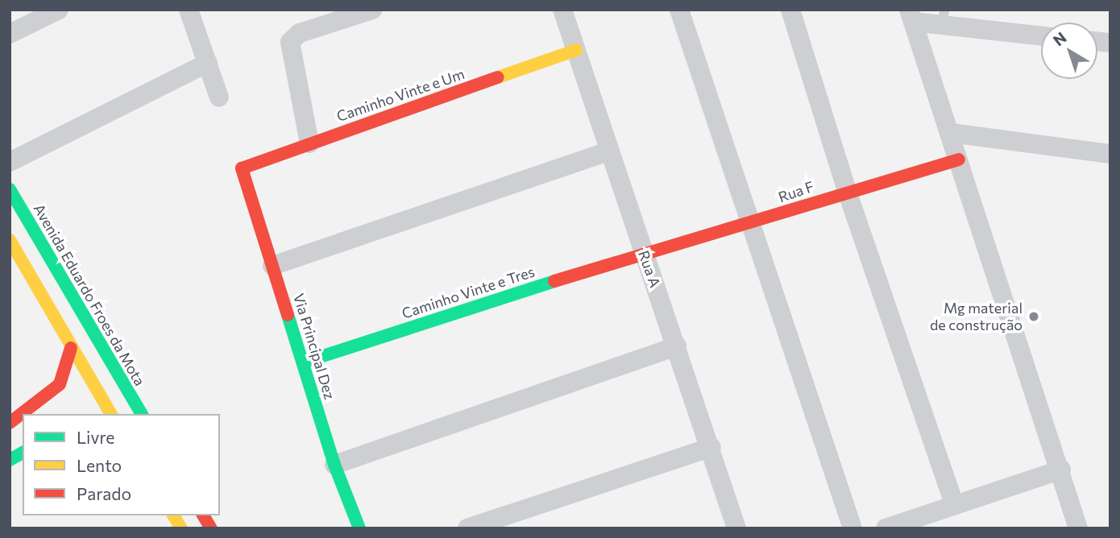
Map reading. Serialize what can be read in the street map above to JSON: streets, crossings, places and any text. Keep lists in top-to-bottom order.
{
  "streets": {
    "main road": [
      "Caminho Vinte e Um",
      "Rua F",
      "Caminho Vinte e Tres",
      "Avenida Eduardo Froes da Mota",
      "Via Principal Dez"
    ],
    "street": ["Rua A"]
  },
  "crossings": [
    ["Caminho Vinte e Um", "Rua A"],
    ["Caminho Vinte e Um", "Via Principal Dez"],
    ["Rua F", "Rua A"],
    ["Rua F", "Caminho Vinte e Tres"],
    ["Rua A", "Caminho Vinte e Tres"],
    ["Caminho Vinte e Tres", "Via Principal Dez"]
  ],
  "places": ["Mg material de construção"],
  "legend": ["Livre", "Lento", "Parado"],
  "north": "top left"
}
